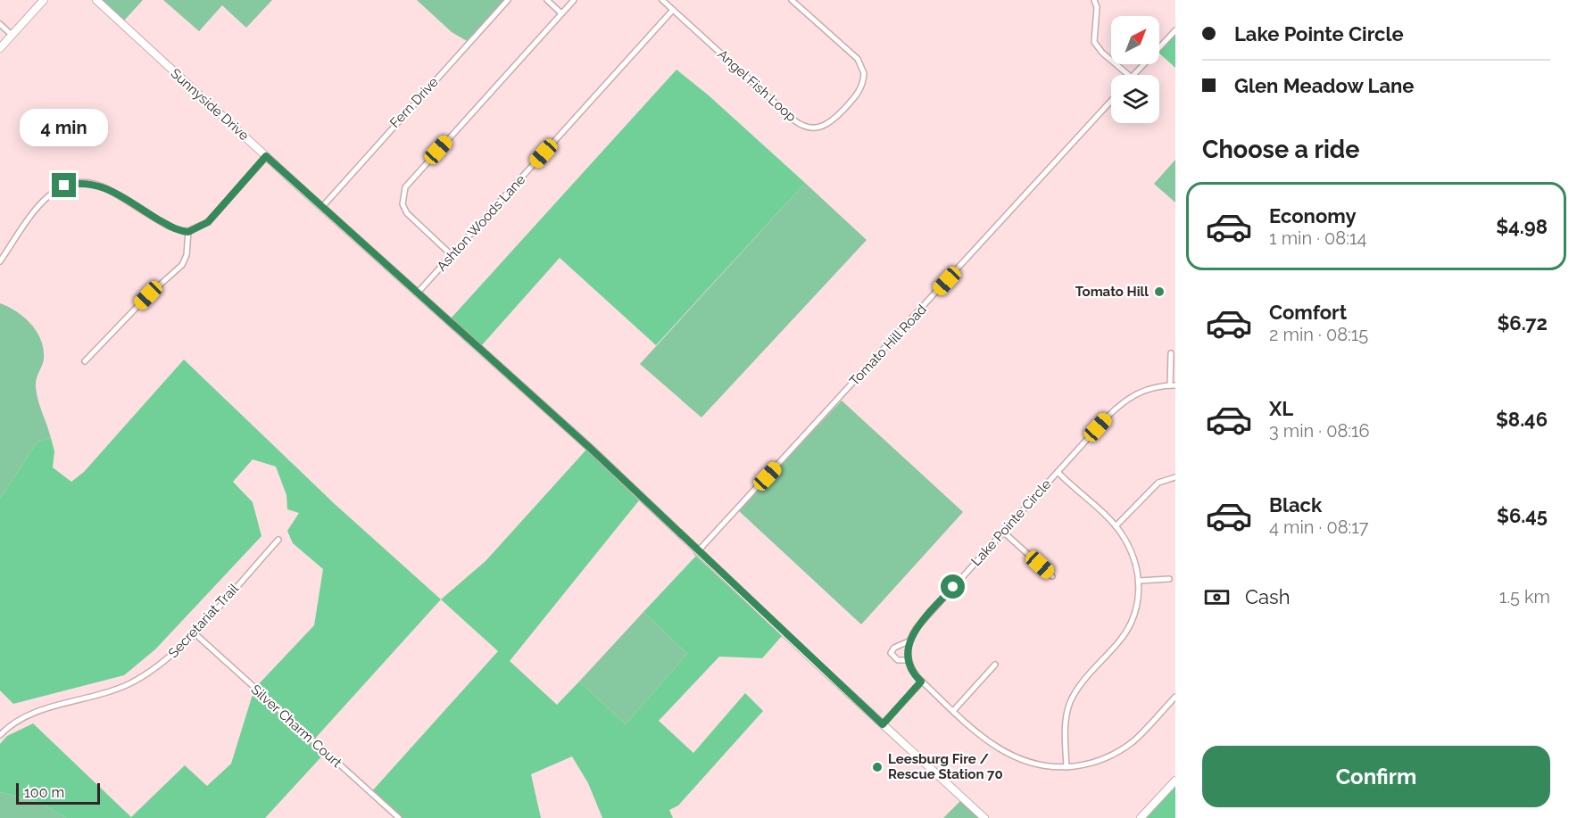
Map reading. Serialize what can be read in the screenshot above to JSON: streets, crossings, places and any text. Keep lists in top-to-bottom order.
{
  "streets": {
    "street": [
      "Angel Fish Loop",
      "Fern Drive",
      "Sunnyside Drive",
      "Ashton Woods Lane",
      "Tomato Hill Road",
      "Lake Pointe Circle",
      "Secretariat Trail",
      "Silver Charm Court"
    ]
  },
  "crossings": [
    ["Angel Fish Loop", "Ashton Woods Lane"],
    ["Fern Drive", "Sunnyside Drive"],
    ["Sunnyside Drive", "Ashton Woods Lane"],
    ["Sunnyside Drive", "Tomato Hill Road"],
    ["Secretariat Trail", "Silver Charm Court"]
  ],
  "places": ["Tomato Hill", "Leesburg Fire / Rescue Station 70"],
  "scale_bar": "100 m",
  "north": "top right",
  "page": {
    "banner": ["Lake Pointe Circle", "Glen Meadow Lane"],
    "bubble": "4 min",
    "heading": "Choose a ride",
    "list": [
      {
        "name": "Economy",
        "note": "1 min · 08:14",
        "value": "$4.98"
      },
      {
        "name": "Comfort",
        "note": "2 min · 08:15",
        "value": "$6.72"
      },
      {
        "name": "XL",
        "note": "3 min · 08:16",
        "value": "$8.46"
      },
      {
        "name": "Black",
        "note": "4 min · 08:17",
        "value": "$6.45"
      }
    ],
    "pay": ["Cash", "1.5 km"],
    "buttons": "Confirm",
    "scale": "100 m"
  }
}
